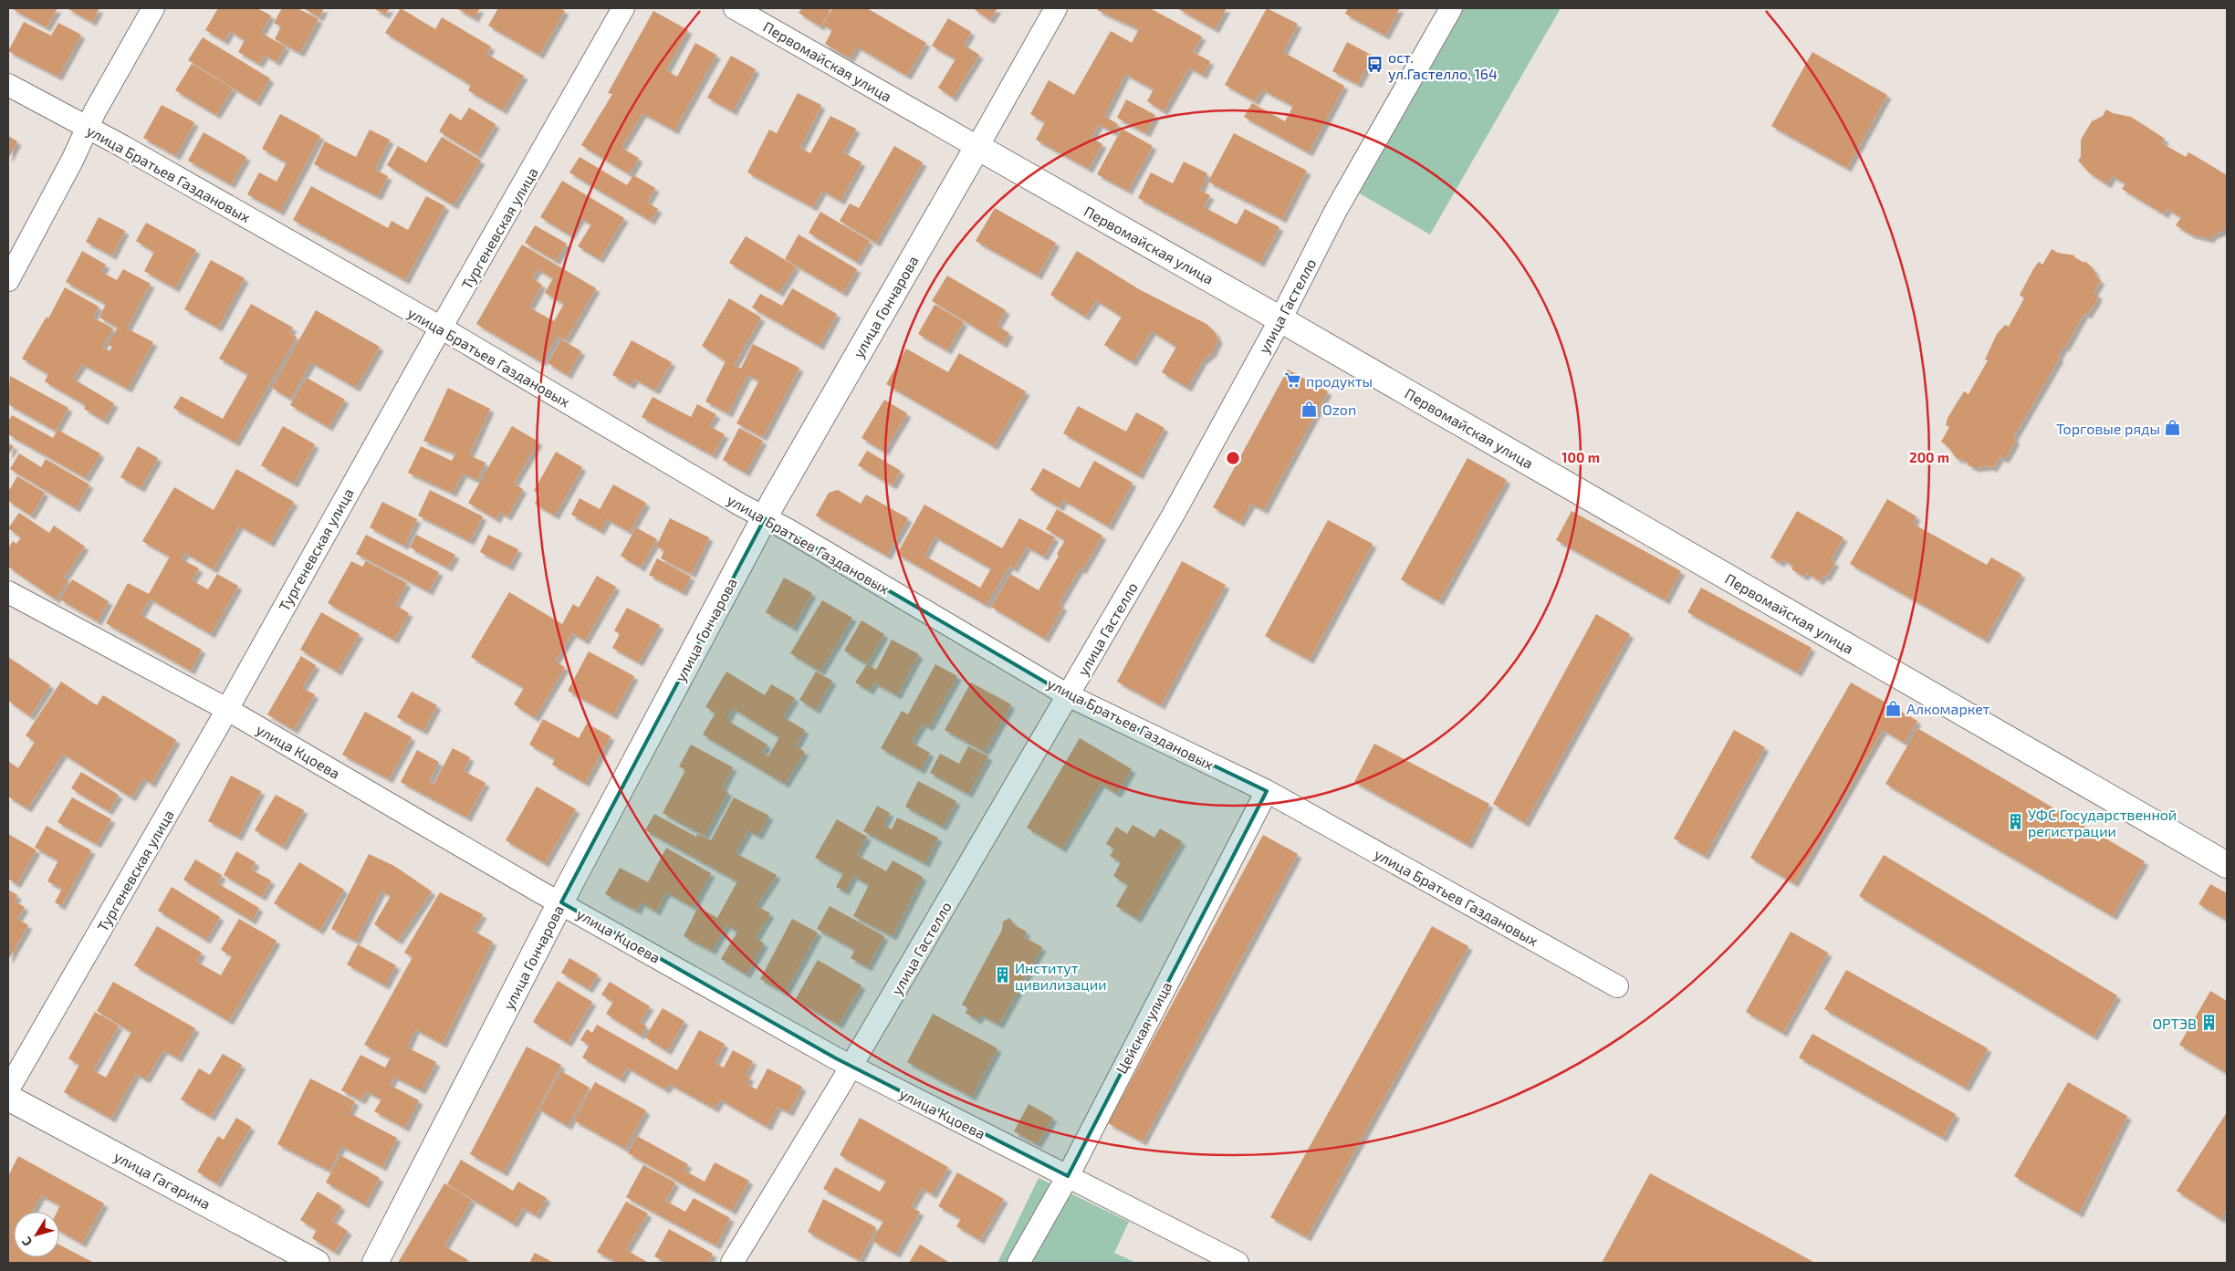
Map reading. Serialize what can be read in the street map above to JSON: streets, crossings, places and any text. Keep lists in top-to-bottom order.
{
  "streets": {
    "street": [
      "Первомайская улица",
      "улица Братьев Газдановых",
      "Тургеневская улица",
      "улица Гастелло",
      "улица Гончарова",
      "улица Кцоева",
      "Цейская улица",
      "улица Гагарина"
    ]
  },
  "crossings": [
    ["Первомайская улица", "улица Гастелло"],
    ["Первомайская улица", "улица Гончарова"],
    ["улица Братьев Газдановых", "Тургеневская улица"],
    ["улица Братьев Газдановых", "улица Гастелло"],
    ["улица Братьев Газдановых", "улица Гончарова"],
    ["улица Братьев Газдановых", "Цейская улица"],
    ["Тургеневская улица", "улица Кцоева"],
    ["улица Гастелло", "улица Кцоева"],
    ["улица Гончарова", "улица Кцоева"],
    ["улица Кцоева", "Цейская улица"]
  ],
  "places": {
    "bus stop": ["ост. ул.Гастелло, 164"],
    "supermarket": ["продукты"],
    "shop": ["Ozon", "Торговые ряды", "Алкомаркет"],
    "building": ["УФС Государственной регистрации", "Институт цивилизации", "ОРТЭВ"]
  },
  "north": "bottom left",
  "rings": ["100 m", "200 m"]
}
